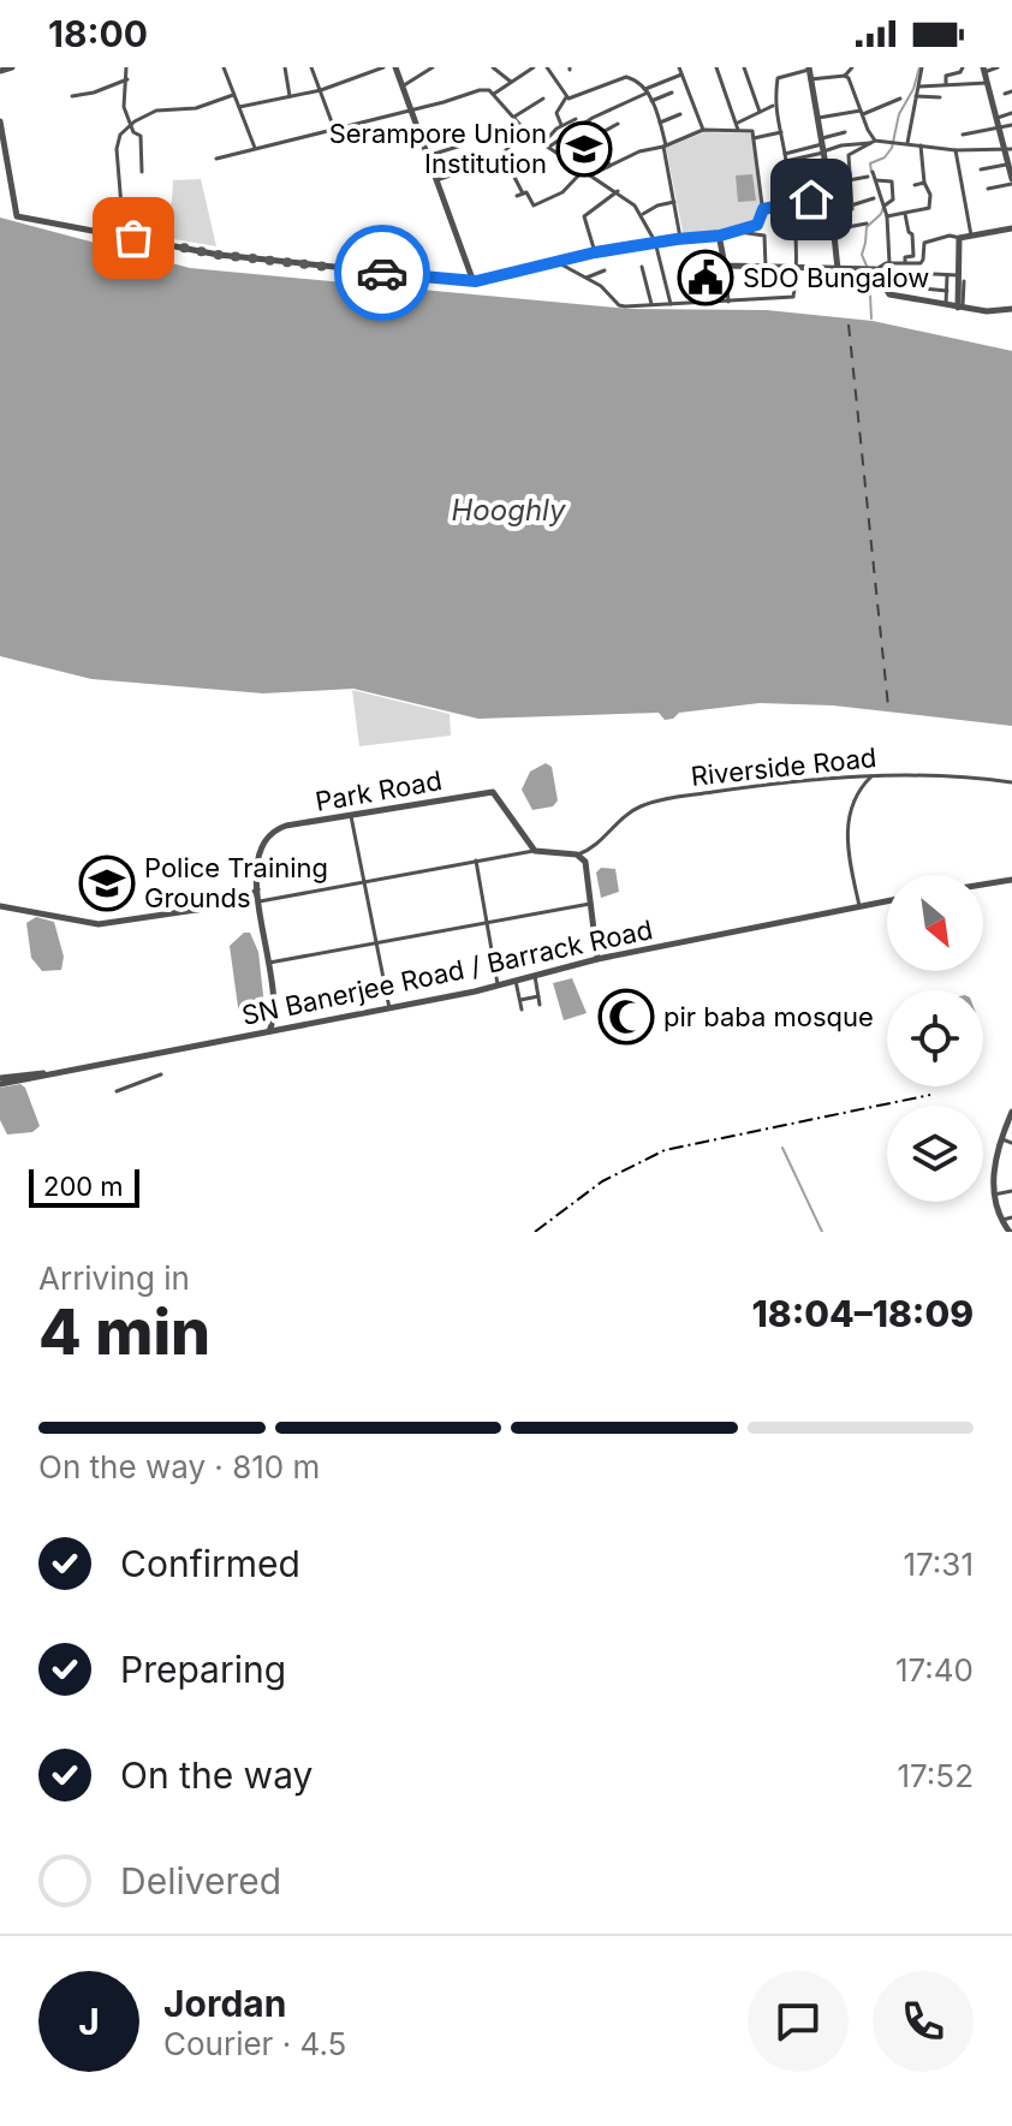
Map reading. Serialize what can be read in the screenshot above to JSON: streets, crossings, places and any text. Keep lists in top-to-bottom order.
{
  "streets": {
    "street": ["Riverside Road", "Park Road", "SN Banerjee Road / Barrack Road"]
  },
  "crossings": [
    ["Park Road", "SN Banerjee Road / Barrack Road"]
  ],
  "water": ["Hooghly"],
  "places": {
    "school or university": ["Serampore Union Institution", "Police Training Grounds"],
    "public building": ["SDO Bungalow"],
    "mosque": ["pir baba mosque"]
  },
  "scale_bar": "200 m",
  "north": "bottom right",
  "page": {
    "status": "18:00",
    "scale": "200 m",
    "heading": ["4 min", "Arriving in", "18:04–18:09"],
    "panel": ["Jordan", "Courier · 4.5"],
    "bar": "On the way · 810 m",
    "list": [
      ["Confirmed", "17:31"],
      ["Preparing", "17:40"],
      ["On the way", "17:52"],
      "Delivered"
    ],
    "round": "J"
  }
}
